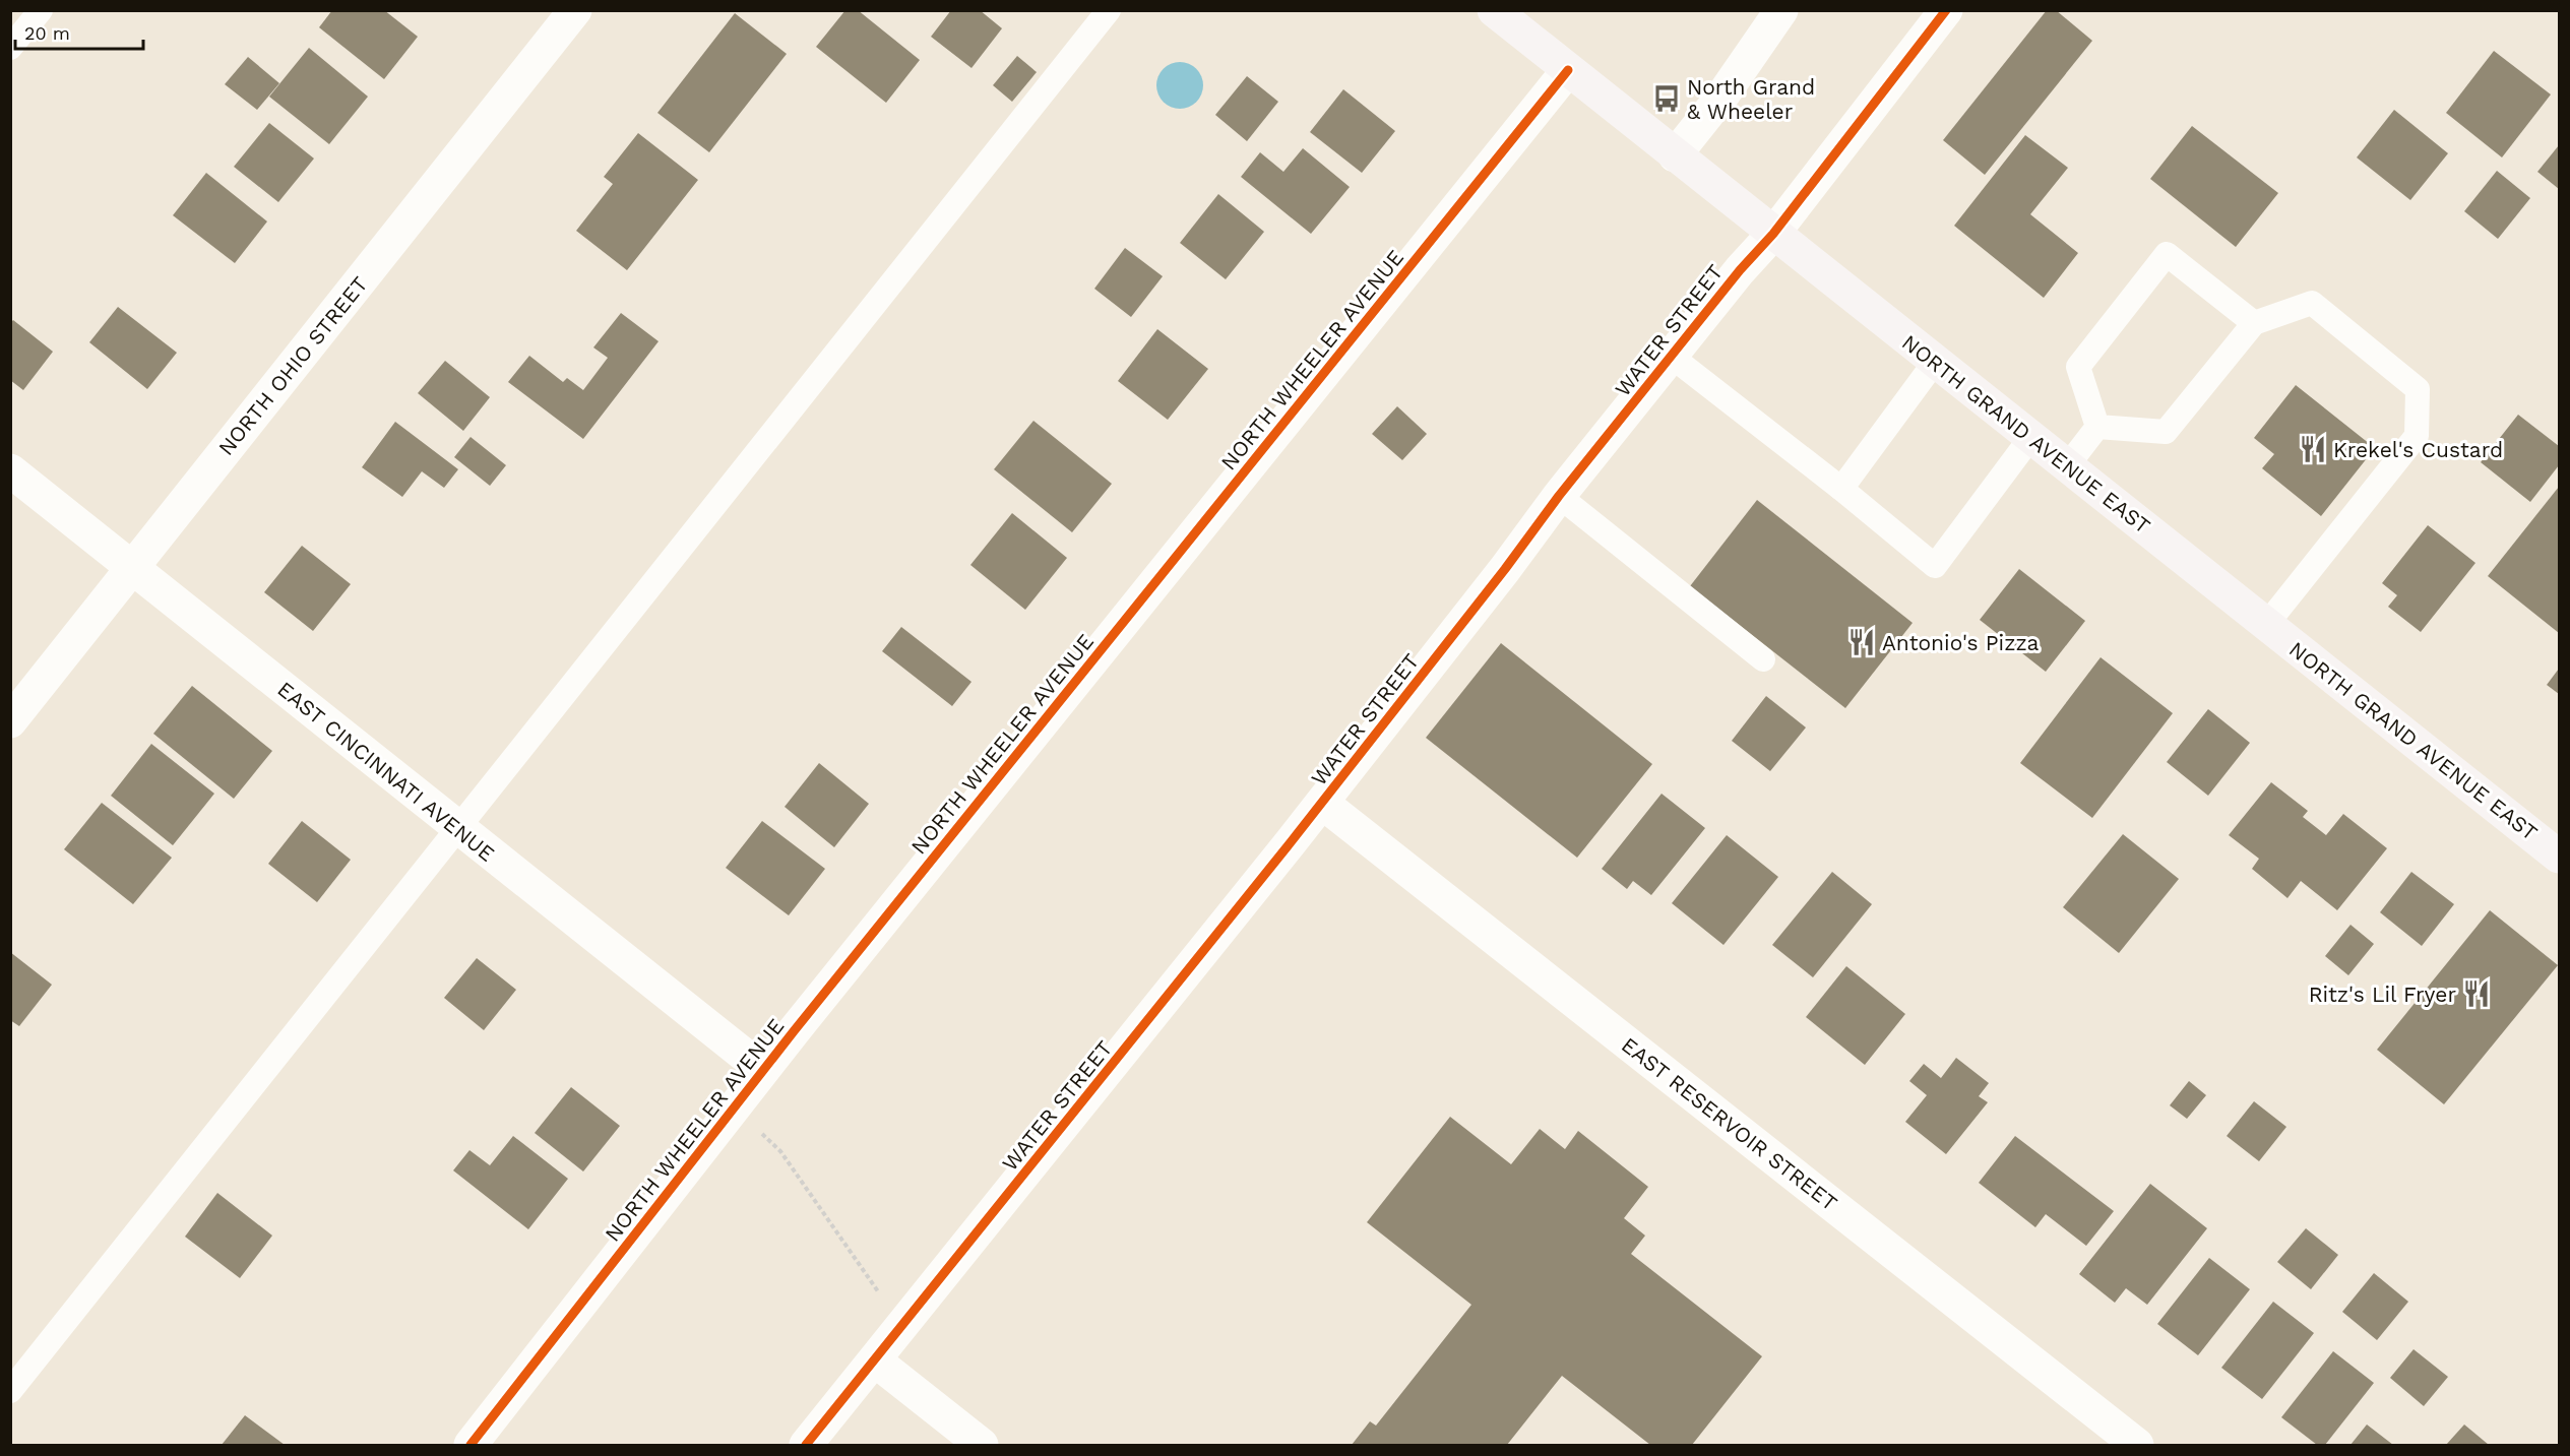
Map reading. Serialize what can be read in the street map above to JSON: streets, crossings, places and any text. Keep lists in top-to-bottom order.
{
  "streets": {
    "street": [
      "WATER STREET",
      "NORTH WHEELER AVENUE",
      "NORTH OHIO STREET",
      "NORTH GRAND AVENUE EAST",
      "EAST CINCINNATI AVENUE",
      "EAST RESERVOIR STREET"
    ]
  },
  "crossings": [
    ["WATER STREET", "NORTH GRAND AVENUE EAST"],
    ["WATER STREET", "EAST RESERVOIR STREET"],
    ["NORTH WHEELER AVENUE", "NORTH GRAND AVENUE EAST"],
    ["NORTH WHEELER AVENUE", "EAST CINCINNATI AVENUE"],
    ["NORTH OHIO STREET", "EAST CINCINNATI AVENUE"]
  ],
  "places": {
    "bus stop": ["North Grand & Wheeler"],
    "restaurant": ["Krekel's Custard", "Antonio's Pizza", "Ritz's Lil Fryer"]
  },
  "scale_bar": "20 m"
}
